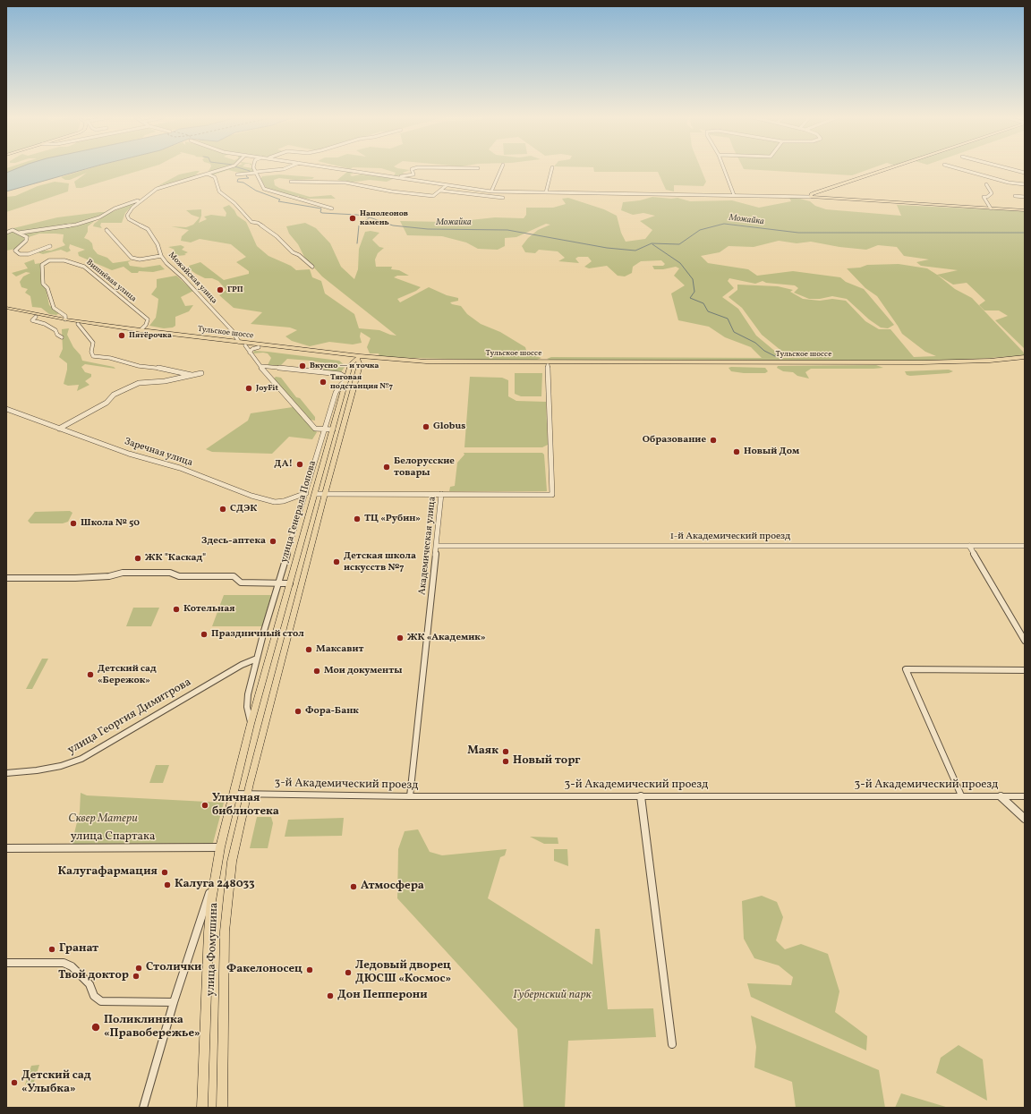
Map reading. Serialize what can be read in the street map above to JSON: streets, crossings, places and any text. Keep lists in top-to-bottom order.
{
  "streets": {
    "main road": ["Тульское шоссе", "улица Генерала Попова", "улица Фомушина"],
    "street": [
      "Можайская улица",
      "Вишнёвая улица",
      "Заречная улица",
      "1-й Академический проезд",
      "Академическая улица",
      "улица Георгия Димитрова",
      "3-й Академический проезд",
      "улица Спартака"
    ]
  },
  "crossings": [
    ["Можайская улица", "Тульское шоссе"],
    ["Вишнёвая улица", "Тульское шоссе"],
    ["Тульское шоссе", "улица Генерала Попова"],
    ["Тульское шоссе", "Академическая улица"],
    ["улица Генерала Попова", "3-й Академический проезд"],
    ["улица Генерала Попова", "улица Спартака"],
    ["улица Генерала Попова", "улица Фомушина"],
    ["1-й Академический проезд", "Академическая улица"],
    ["Академическая улица", "3-й Академический проезд"],
    ["3-й Академический проезд", "улица Фомушина"]
  ],
  "water": ["Можайка"],
  "parks": ["Сквер Матери", "Губернский парк"],
  "places": [
    "Наполеонов камень",
    "ГРП",
    "Пятёрочка",
    "Вкусно — и точка",
    "Тяговая подстанция №7",
    "JoyFit",
    "Globus",
    "Образование",
    "Новый Дом",
    "ДА!",
    "Белорусские товары",
    "СДЭК",
    "ТЦ «Рубин»",
    "Школа № 50",
    "Здесь-аптека",
    "ЖК \"Каскад\"",
    "Детская школа искусств №7",
    "Котельная",
    "Праздничный стол",
    "ЖК «Академик»",
    "Максавит",
    "Мои документы",
    "Детский сад «Бережок»",
    "Фора-Банк",
    "Маяк",
    "Новый торг",
    "Уличная библиотека",
    "Калугафармация",
    "Калуга 248033",
    "Атмосфера",
    "Гранат",
    "Столички",
    "Факелоносец",
    "Ледовый дворец ДЮСШ «Космос»",
    "Твой доктор",
    "Дон Пепперони",
    "Поликлиника «Правобережье»",
    "Детский сад «Улыбка»"
  ]
}
